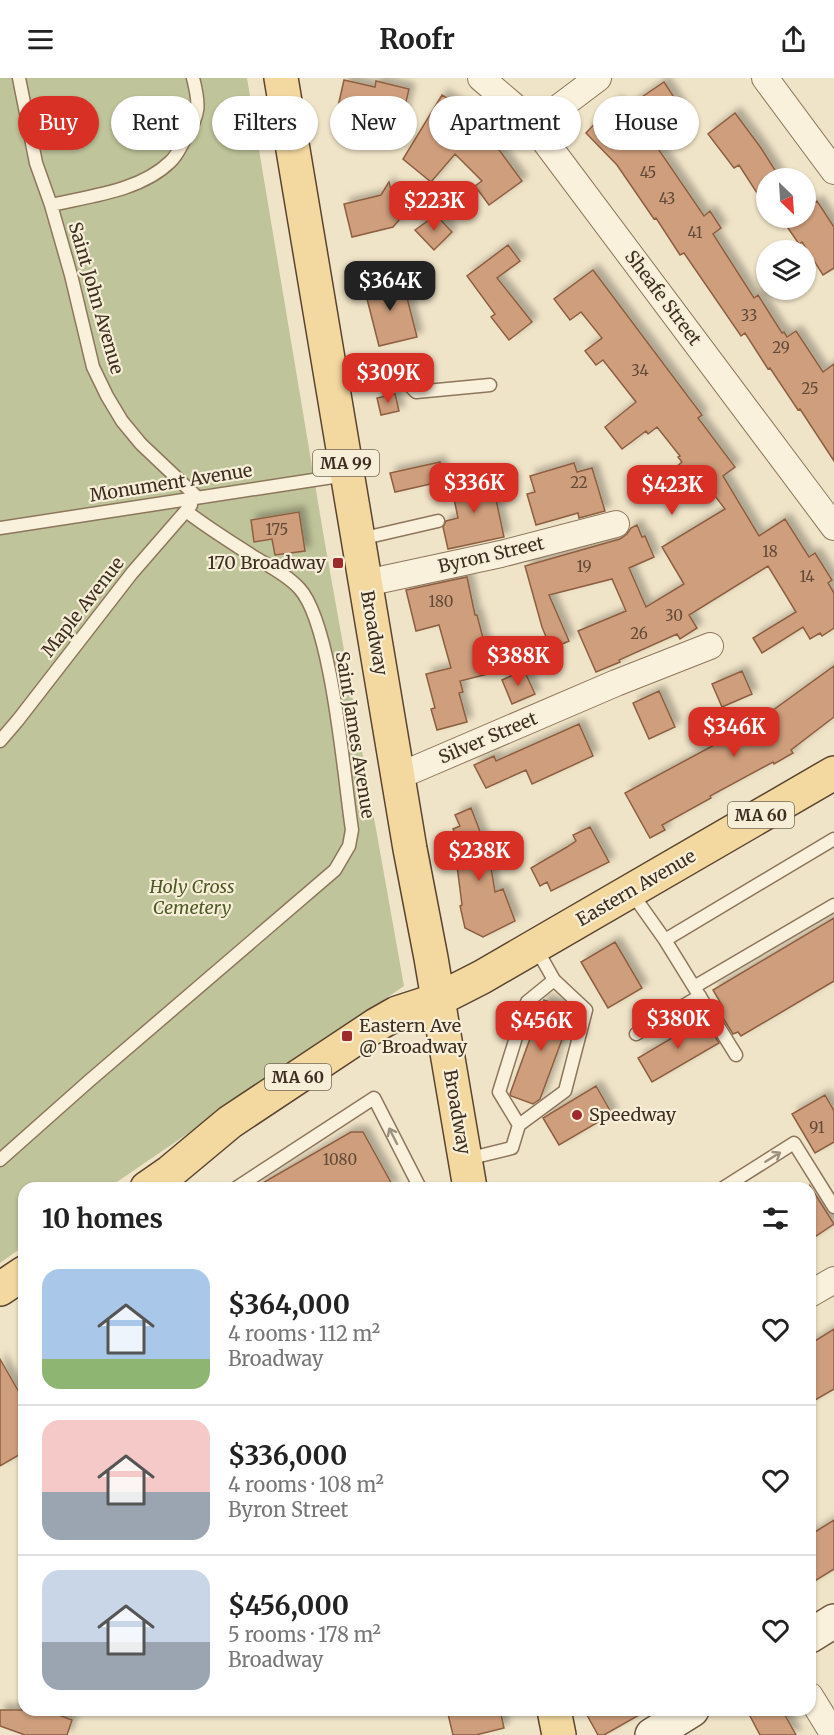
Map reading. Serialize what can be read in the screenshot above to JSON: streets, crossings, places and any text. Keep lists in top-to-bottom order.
{
  "streets": {
    "main road": [
      "MA 99",
      "Broadway",
      "MA 60",
      "Eastern Avenue"
    ],
    "street": ["Sheafe Street", "Byron Street", "Silver Street"],
    "lane": [
      "Saint John Avenue",
      "Monument Avenue",
      "Maple Avenue",
      "Saint James Avenue"
    ]
  },
  "crossings": [
    ["Saint John Avenue", "Monument Avenue"],
    ["Saint John Avenue", "Maple Avenue"],
    ["Monument Avenue", "Maple Avenue"],
    ["Monument Avenue", "Broadway"],
    ["Byron Street", "Broadway"],
    ["Maple Avenue", "Saint James Avenue"],
    ["Broadway", "Silver Street"],
    ["Broadway", "Eastern Avenue"]
  ],
  "parks": ["Holy Cross Cemetery"],
  "places": {
    "transit": ["170 Broadway", "Eastern Ave @ Broadway"],
    "other": ["Speedway"]
  },
  "house_numbers": [
    "45",
    "43",
    "41",
    "33",
    "29",
    "34",
    "25",
    "22",
    "175",
    "18",
    "19",
    "14",
    "180",
    "30",
    "26",
    "91",
    "1080"
  ],
  "north": "bottom right",
  "page": {
    "header": "Roofr",
    "chip": [
      "Buy",
      "Rent",
      "Filters",
      "New",
      "Apartment",
      "House"
    ],
    "price": [
      "$223K",
      "$364K",
      "$309K",
      "$336K",
      "$423K",
      "$388K",
      "$346K",
      "$238K",
      "$380K",
      "$456K"
    ],
    "heading": "10 homes",
    "list": [
      {
        "name": "$364,000",
        "note": "4 rooms · 112 m² · Broadway"
      },
      {
        "name": "$336,000",
        "note": "4 rooms · 108 m² · Byron Street"
      },
      {
        "name": "$456,000",
        "note": "5 rooms · 178 m² · Broadway"
      }
    ]
  }
}
